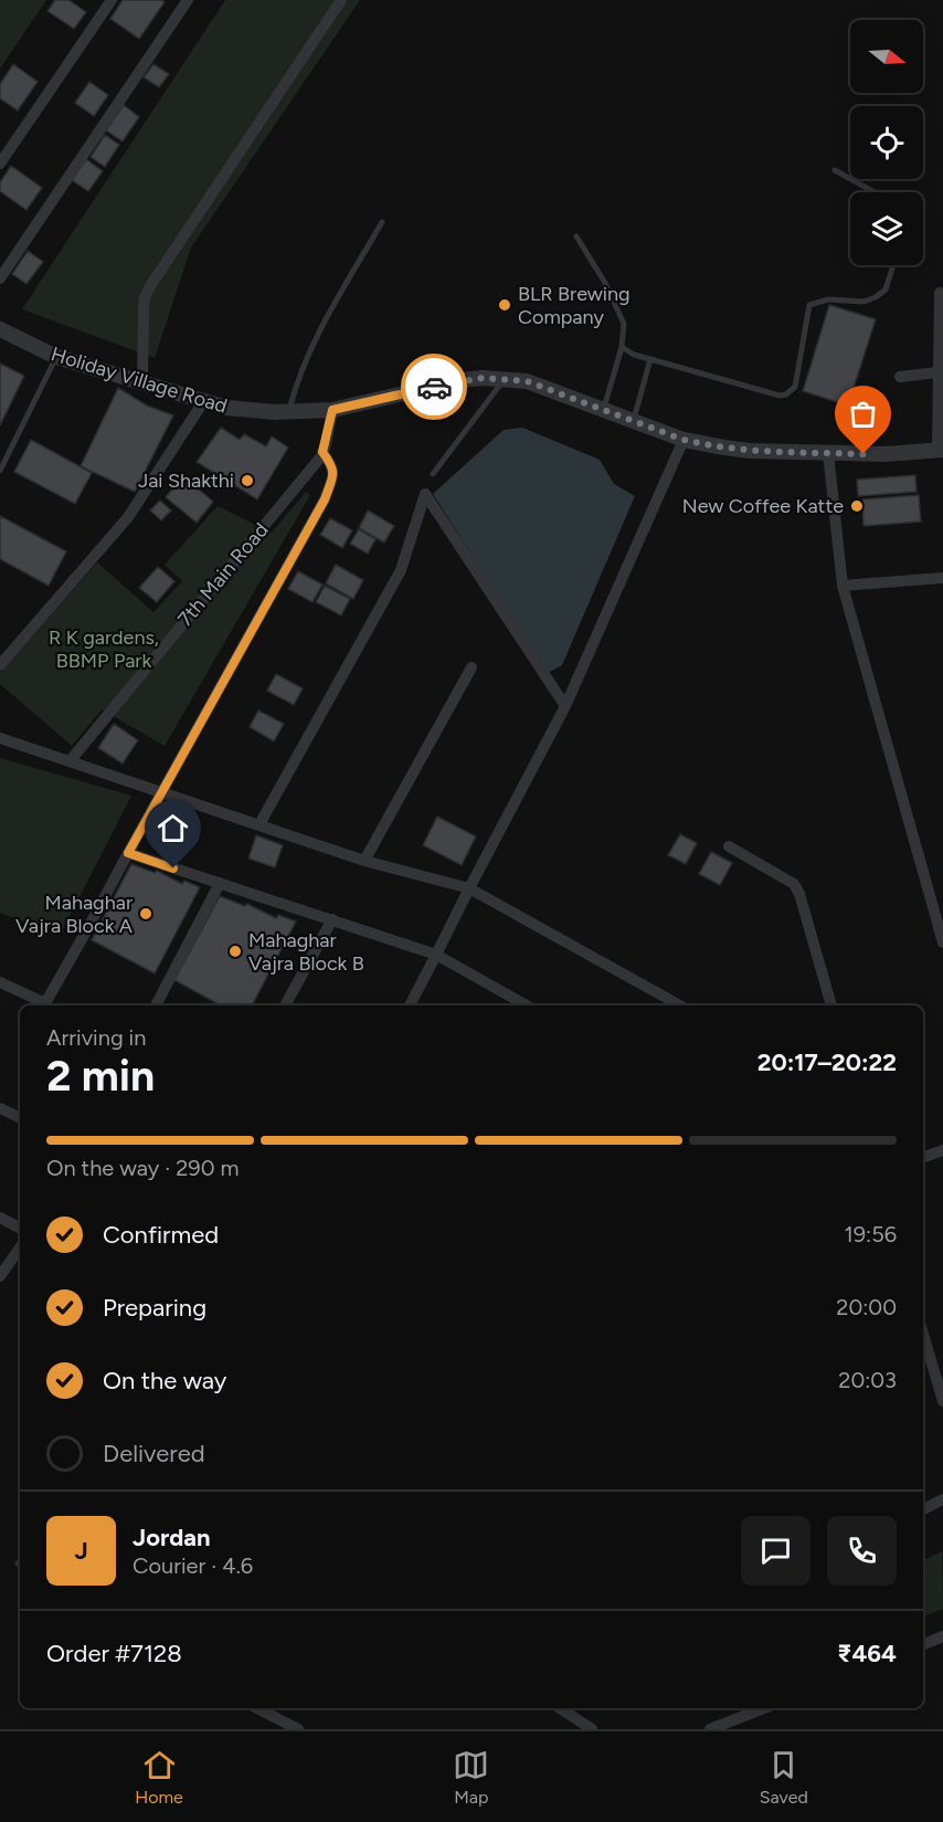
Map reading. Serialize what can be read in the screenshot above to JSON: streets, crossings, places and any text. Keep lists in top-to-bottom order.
{
  "streets": {
    "street": ["Holiday Village Road", "7th Main Road"]
  },
  "crossings": [
    ["Holiday Village Road", "7th Main Road"]
  ],
  "parks": ["R K gardens, BBMP Park"],
  "places": [
    "BLR Brewing Company",
    "Jai Shakthi",
    "New Coffee Katte",
    "Mahaghar Vajra Block A",
    "Mahaghar Vajra Block B"
  ],
  "north": "right",
  "page": {
    "heading": ["2 min", "Arriving in", "20:17–20:22"],
    "panel": [
      "Jordan",
      "Courier · 4.6",
      "Order #7128",
      "₹464"
    ],
    "bar": "On the way · 290 m",
    "list": [
      ["Confirmed", "19:56"],
      ["Preparing", "20:00"],
      ["On the way", "20:03"],
      "Delivered"
    ],
    "round": "J",
    "tabs": ["Home", "Map", "Saved"]
  }
}
